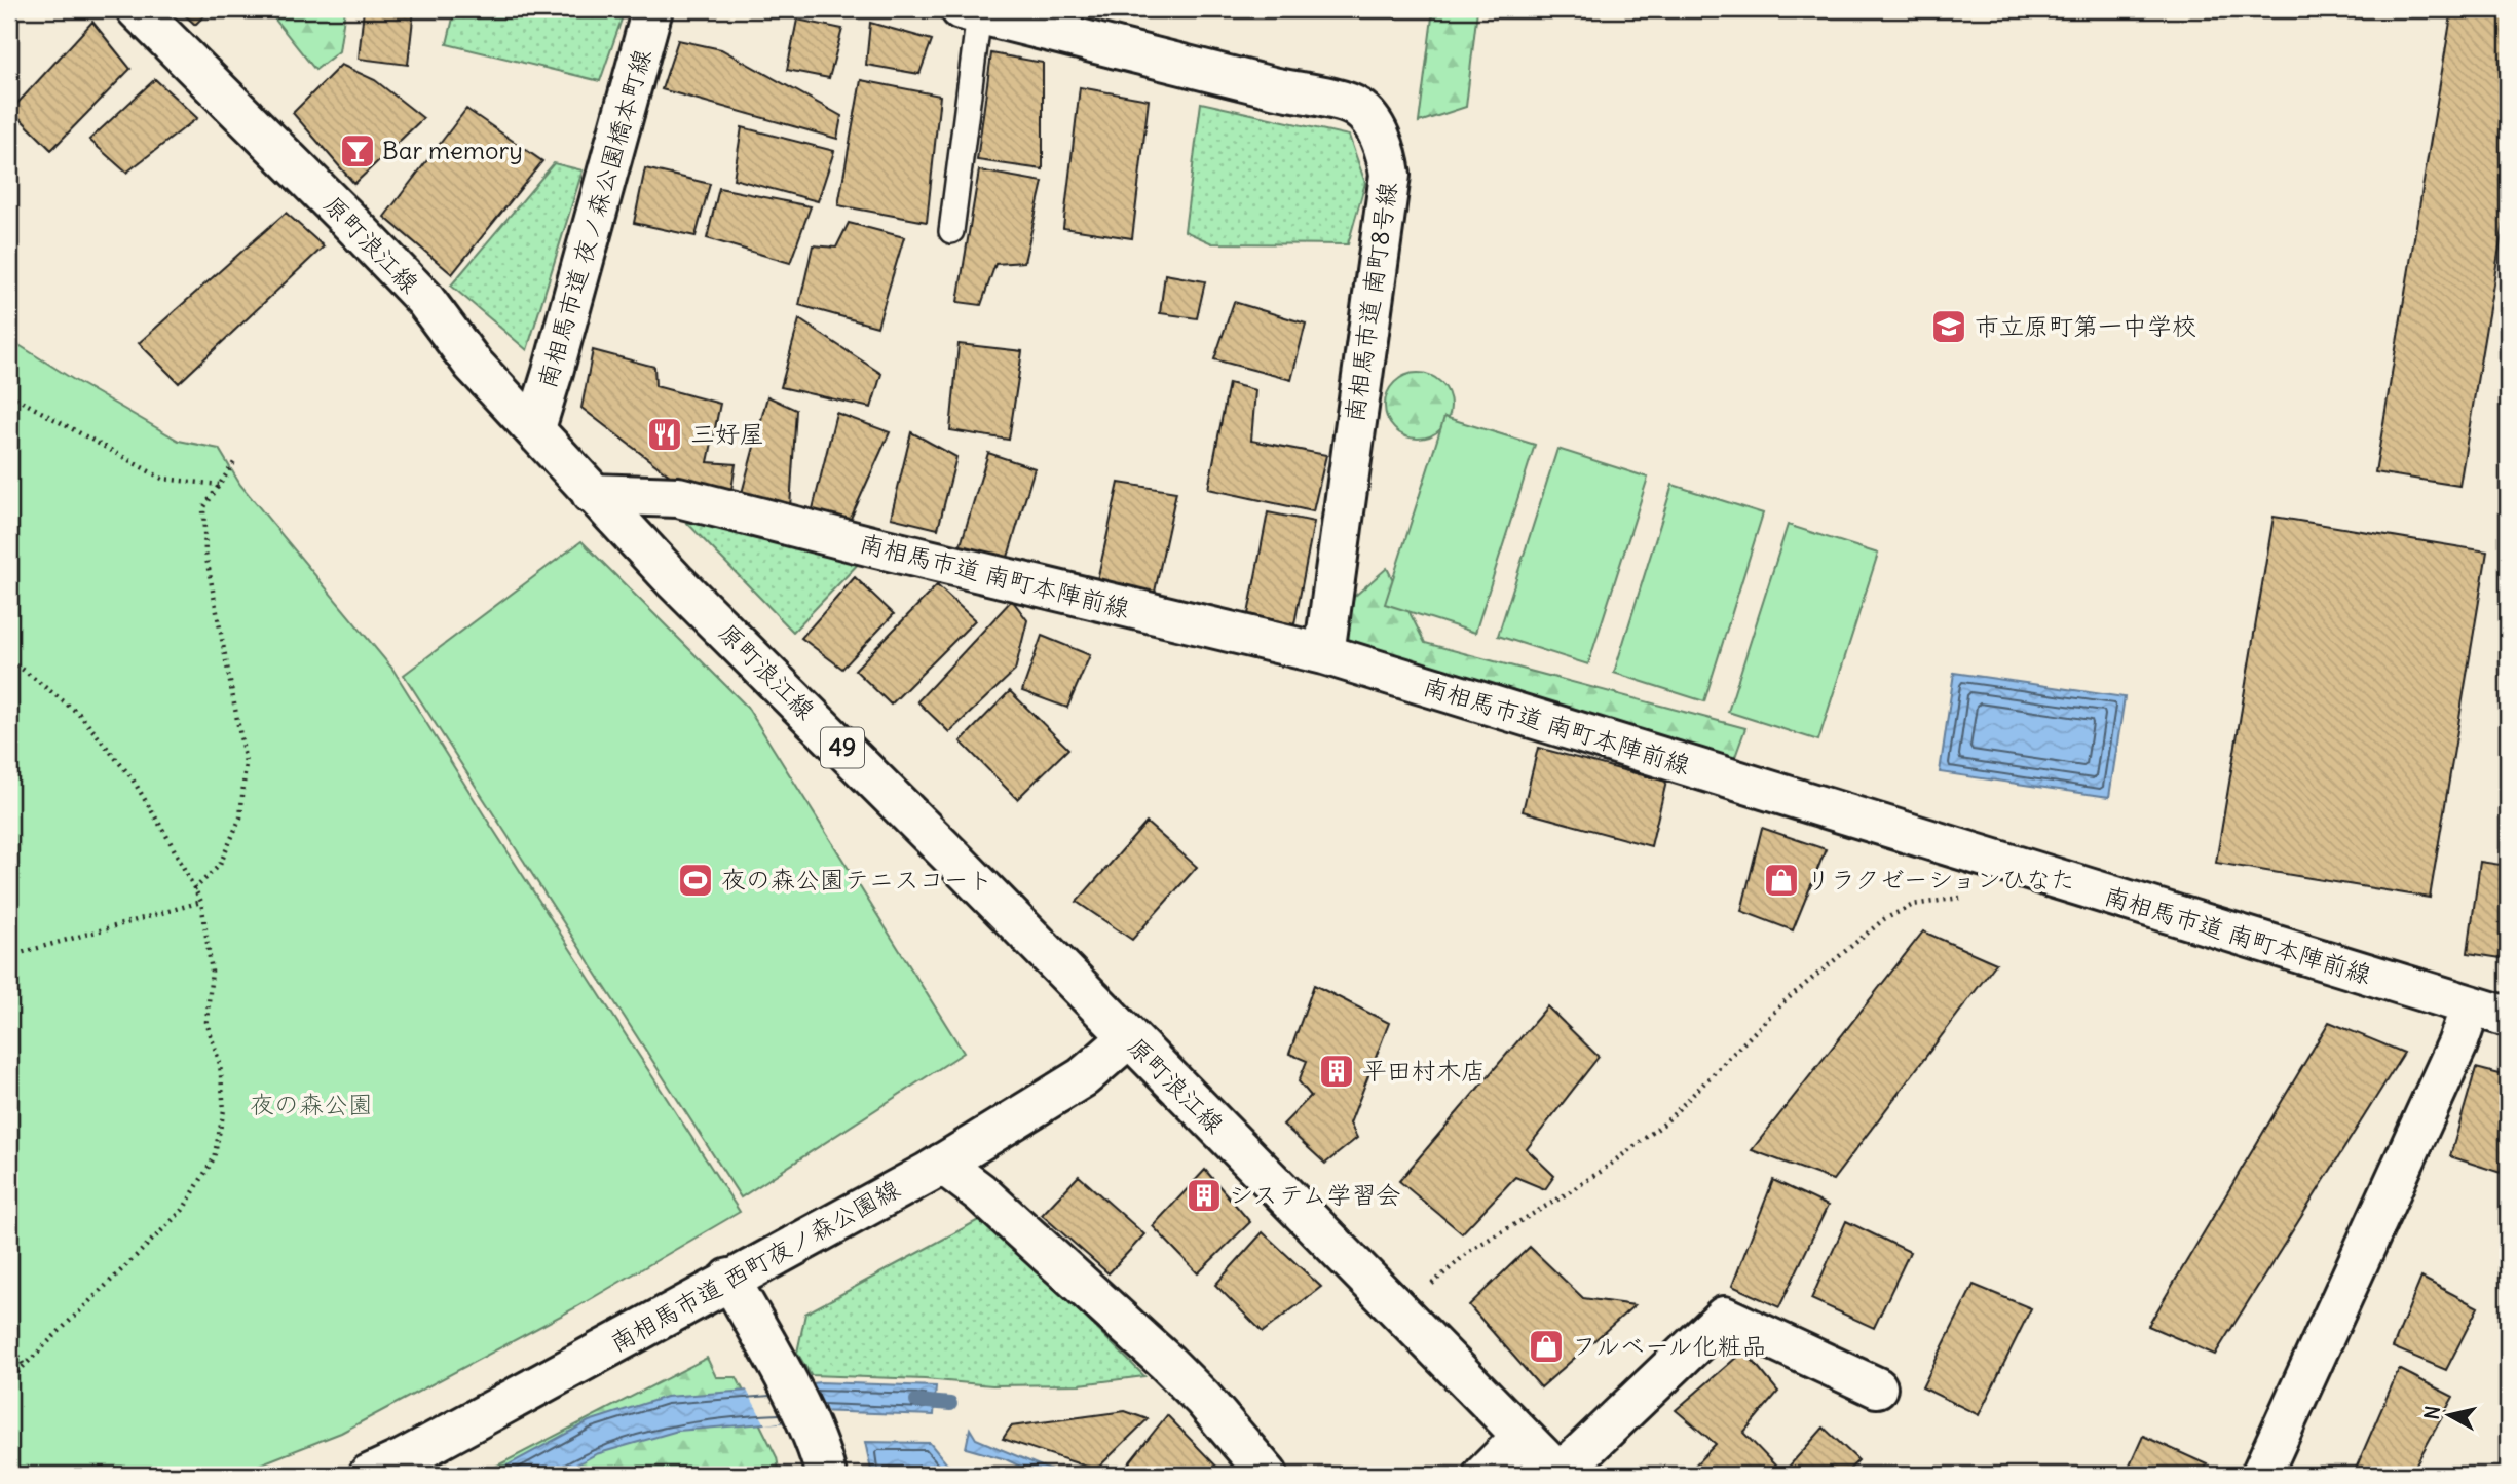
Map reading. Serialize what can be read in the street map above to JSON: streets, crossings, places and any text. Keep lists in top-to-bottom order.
{
  "streets": {
    "street": [
      "南相馬市道 夜ノ森公園橋本町線",
      "原町浪江線",
      "南相馬市道 南町8号線",
      "南相馬市道 南町本陣前線",
      "49",
      "南相馬市道 西町夜ノ森公園線"
    ]
  },
  "crossings": [
    ["南相馬市道 夜ノ森公園橋本町線", "原町浪江線"],
    ["原町浪江線", "南相馬市道 南町本陣前線"],
    ["原町浪江線", "南相馬市道 西町夜ノ森公園線"],
    ["南相馬市道 南町8号線", "南相馬市道 南町本陣前線"]
  ],
  "parks": ["夜の森公園"],
  "places": {
    "bar": ["Bar memory"],
    "school or university": ["市立原町第一中学校"],
    "restaurant": ["三好屋"],
    "sports": ["夜の森公園テニスコート"],
    "shop": ["リラクゼーションひなた", "フルベール化粧品"],
    "building": ["平田村木店", "システム学習会"]
  },
  "north": "left"
}
